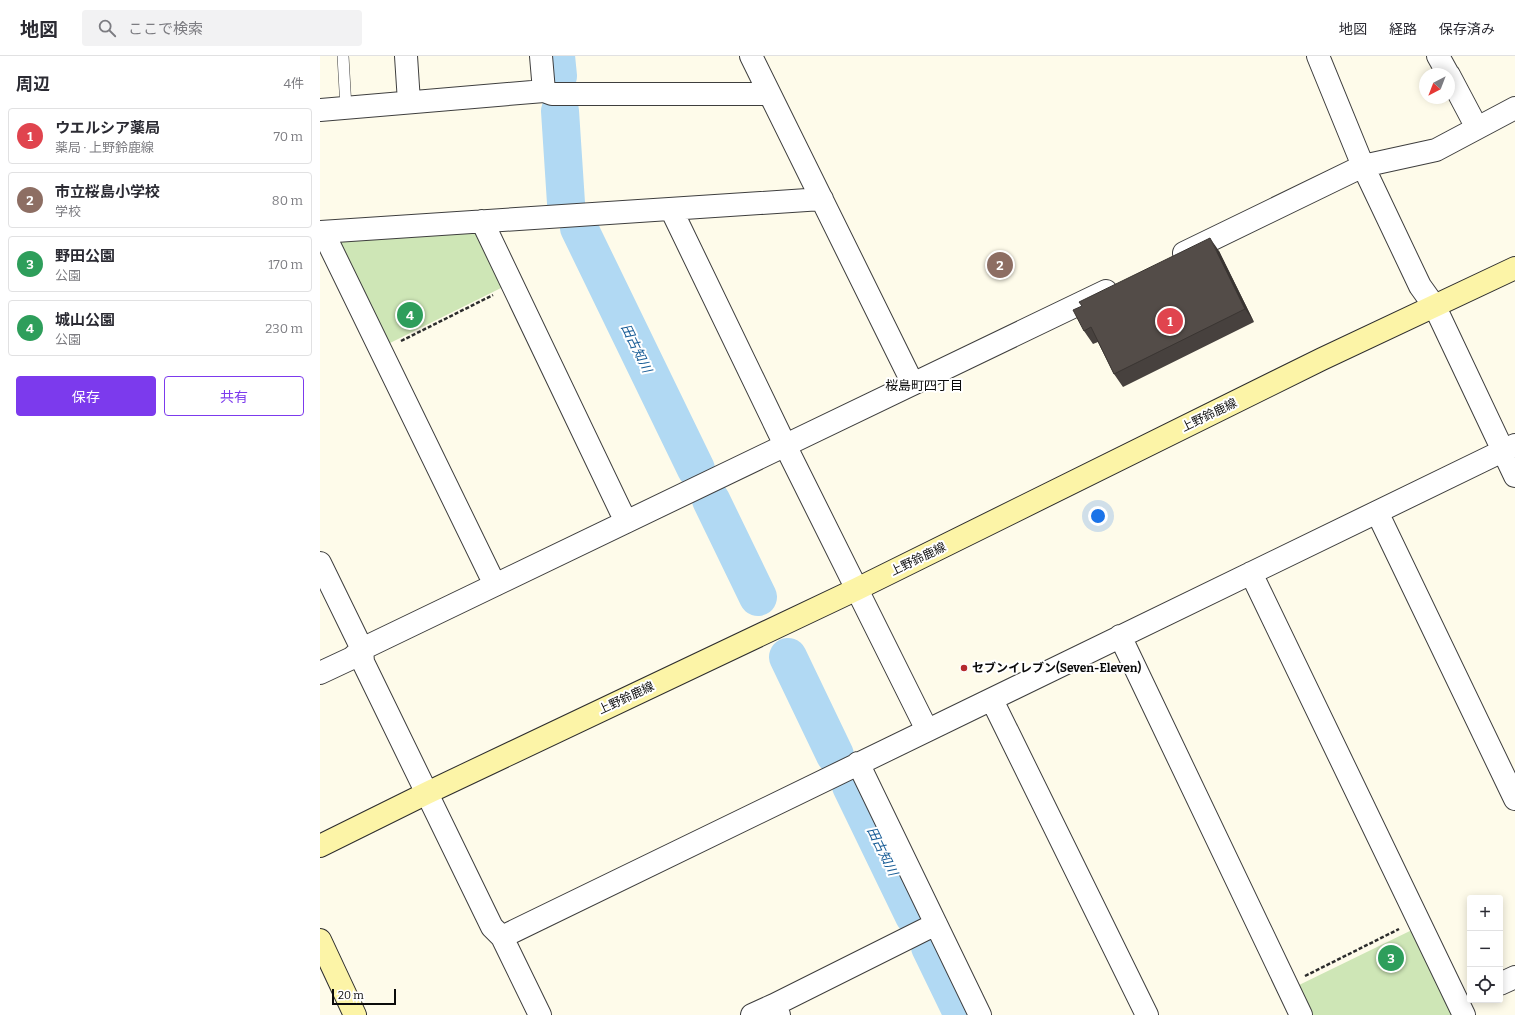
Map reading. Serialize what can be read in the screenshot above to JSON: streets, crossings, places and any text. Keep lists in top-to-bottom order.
{
  "streets": {
    "main road": ["上野鈴鹿線"]
  },
  "districts": ["桜島町四丁目"],
  "water": ["田古知川"],
  "places": ["セブンイレブン(Seven-Eleven)"],
  "scale_bar": "20 m",
  "north": "bottom left",
  "page": {
    "header": "地図",
    "search": "ここで検索",
    "nav": ["地図", "経路", "保存済み"],
    "heading": ["周辺", "4件"],
    "list": [
      {
        "mark": "1",
        "name": "ウエルシア薬局",
        "note": "薬局 · 上野鈴鹿線",
        "value": "70 m"
      },
      {
        "mark": "2",
        "name": "市立桜島小学校",
        "note": "学校",
        "value": "80 m"
      },
      {
        "mark": "3",
        "name": "野田公園",
        "note": "公園",
        "value": "170 m"
      },
      {
        "mark": "4",
        "name": "城山公園",
        "note": "公園",
        "value": "230 m"
      }
    ],
    "pins": [
      "2",
      "4",
      "1",
      "3"
    ],
    "buttons": ["保存", "共有"],
    "map_buttons": ["+", "−"],
    "scale": "20 m"
  }
}
